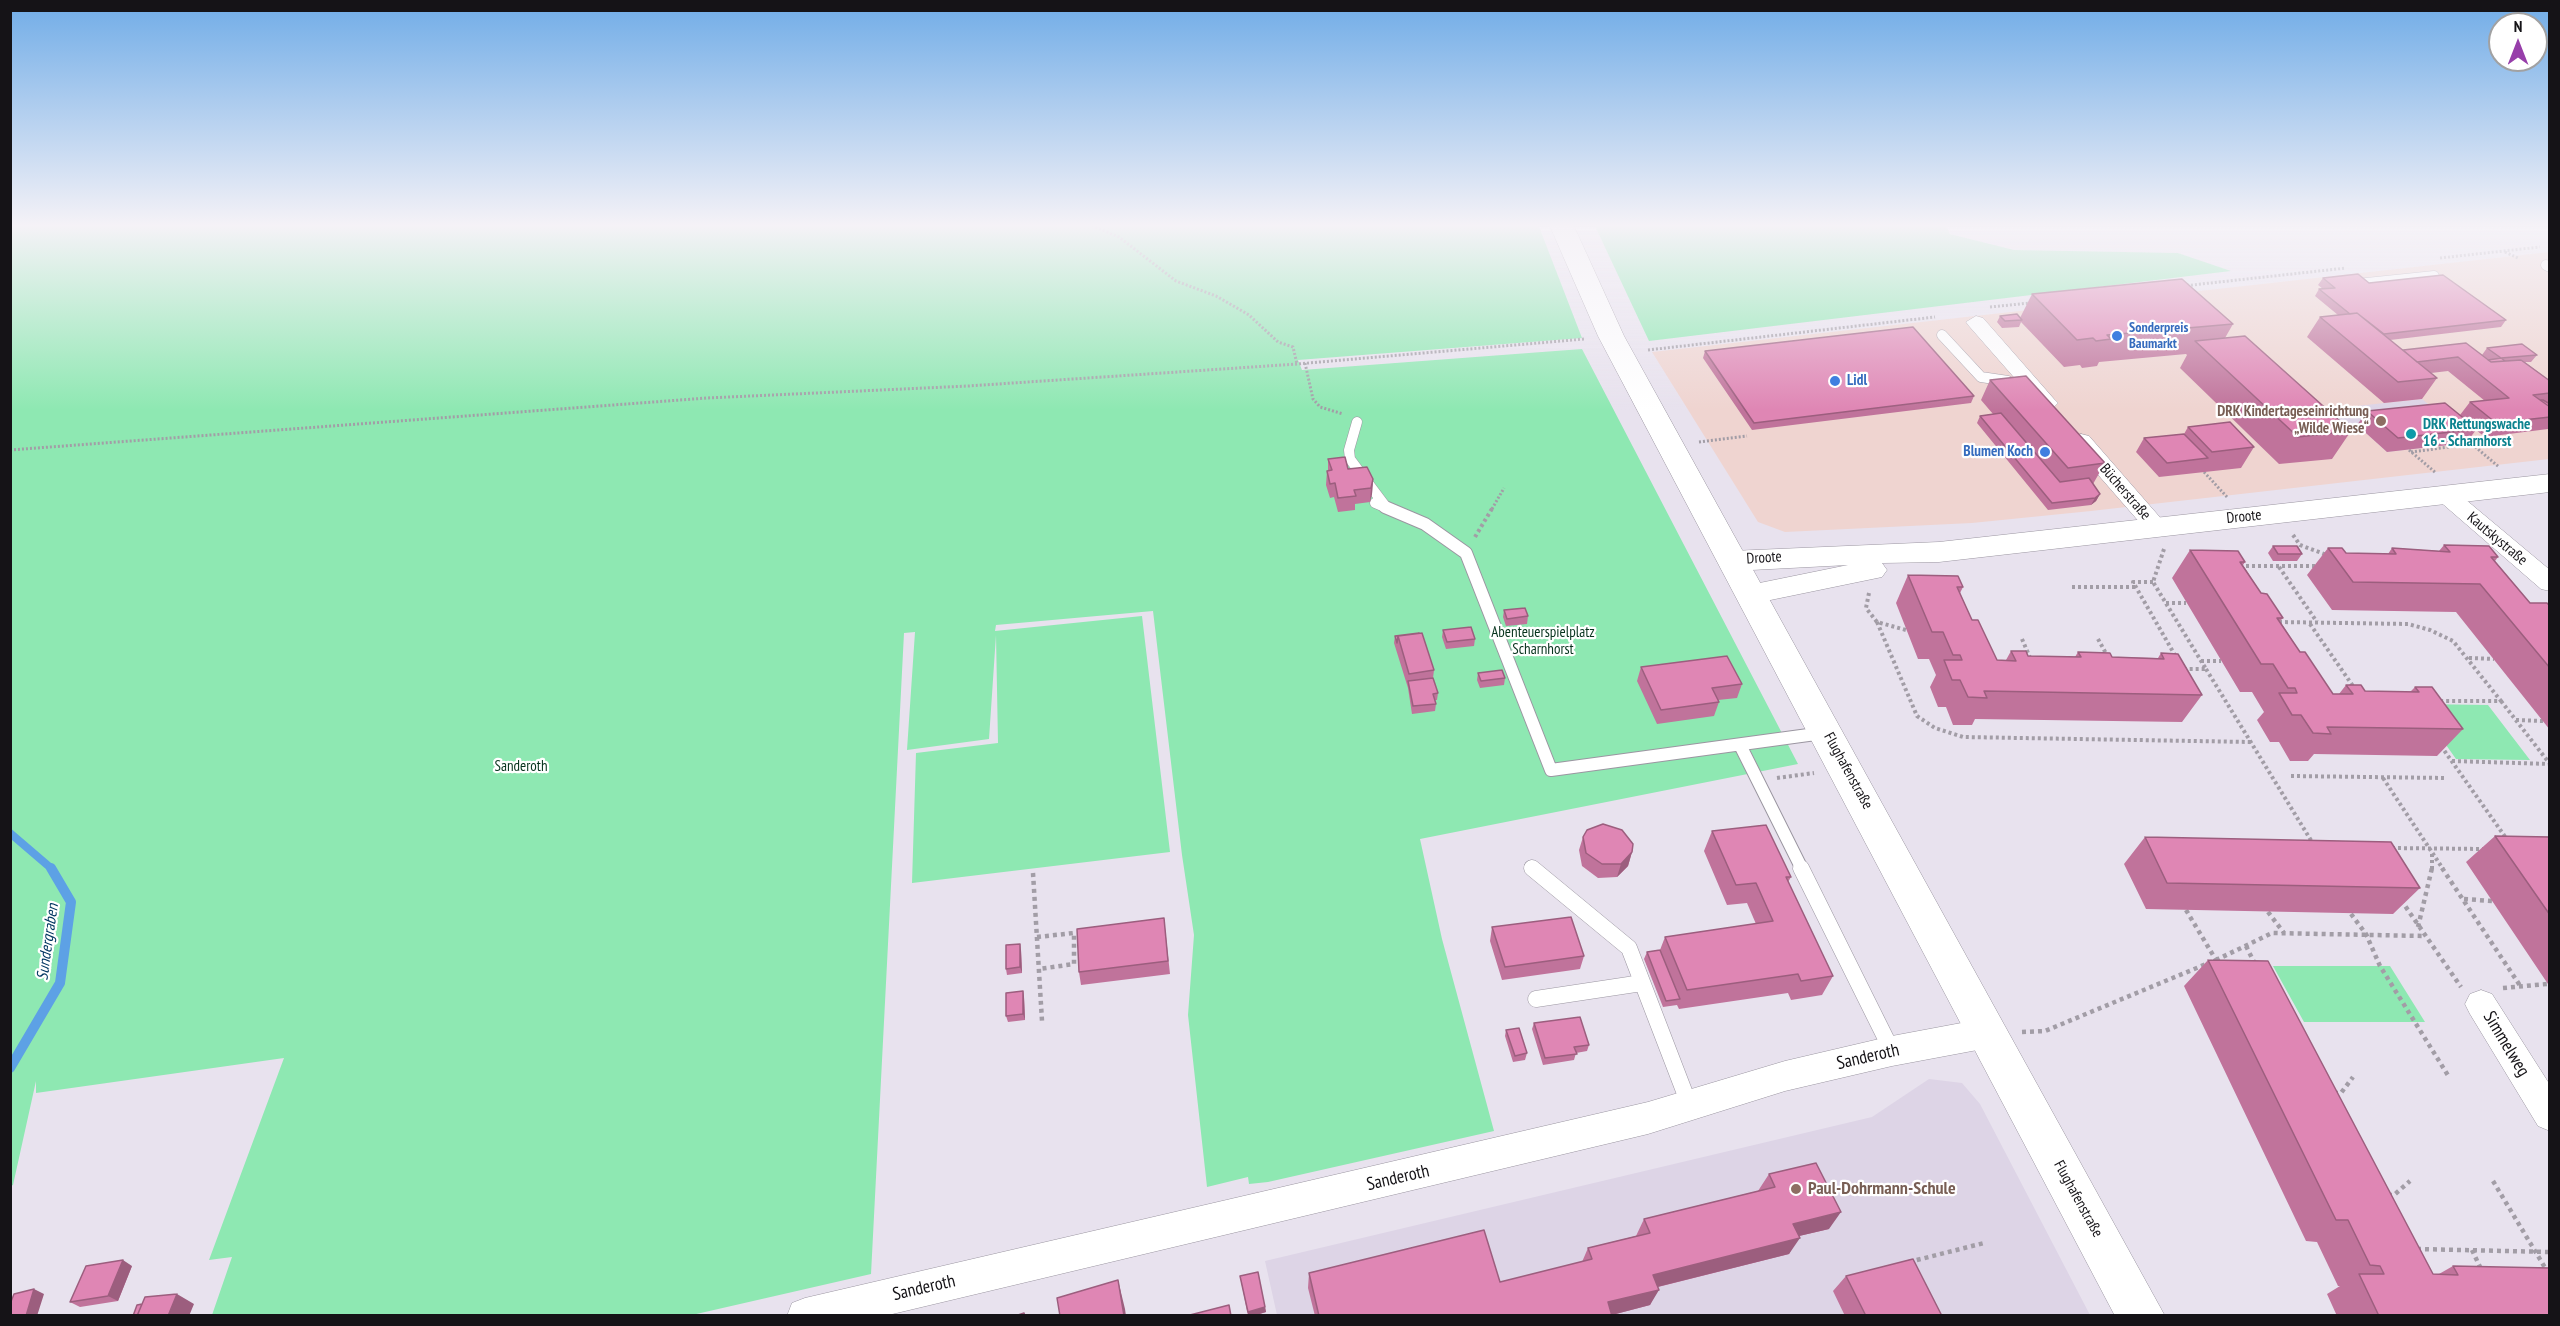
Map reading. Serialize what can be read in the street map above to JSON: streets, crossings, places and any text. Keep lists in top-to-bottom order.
{
  "streets": {
    "main road": ["Flughafenstraße"],
    "street": [
      "Bücherstraße",
      "Droote",
      "Kautskystraße",
      "Simmelweg",
      "Sanderoth"
    ]
  },
  "crossings": [
    ["Bücherstraße", "Droote"],
    ["Droote", "Kautskystraße"],
    ["Droote", "Flughafenstraße"],
    ["Flughafenstraße", "Sanderoth"]
  ],
  "water": ["Sundergraben"],
  "parks": ["Abenteuerspielplatz Scharnhorst", "Sanderoth"],
  "places": [
    "Sonderpreis Baumarkt",
    "Lidl",
    "DRK Kindertageseinrichtung „Wilde Wiese“",
    "DRK Rettungswache 16 - Scharnhorst",
    "Blumen Koch",
    "Paul-Dohrmann-Schule"
  ],
  "north": "top"
}
